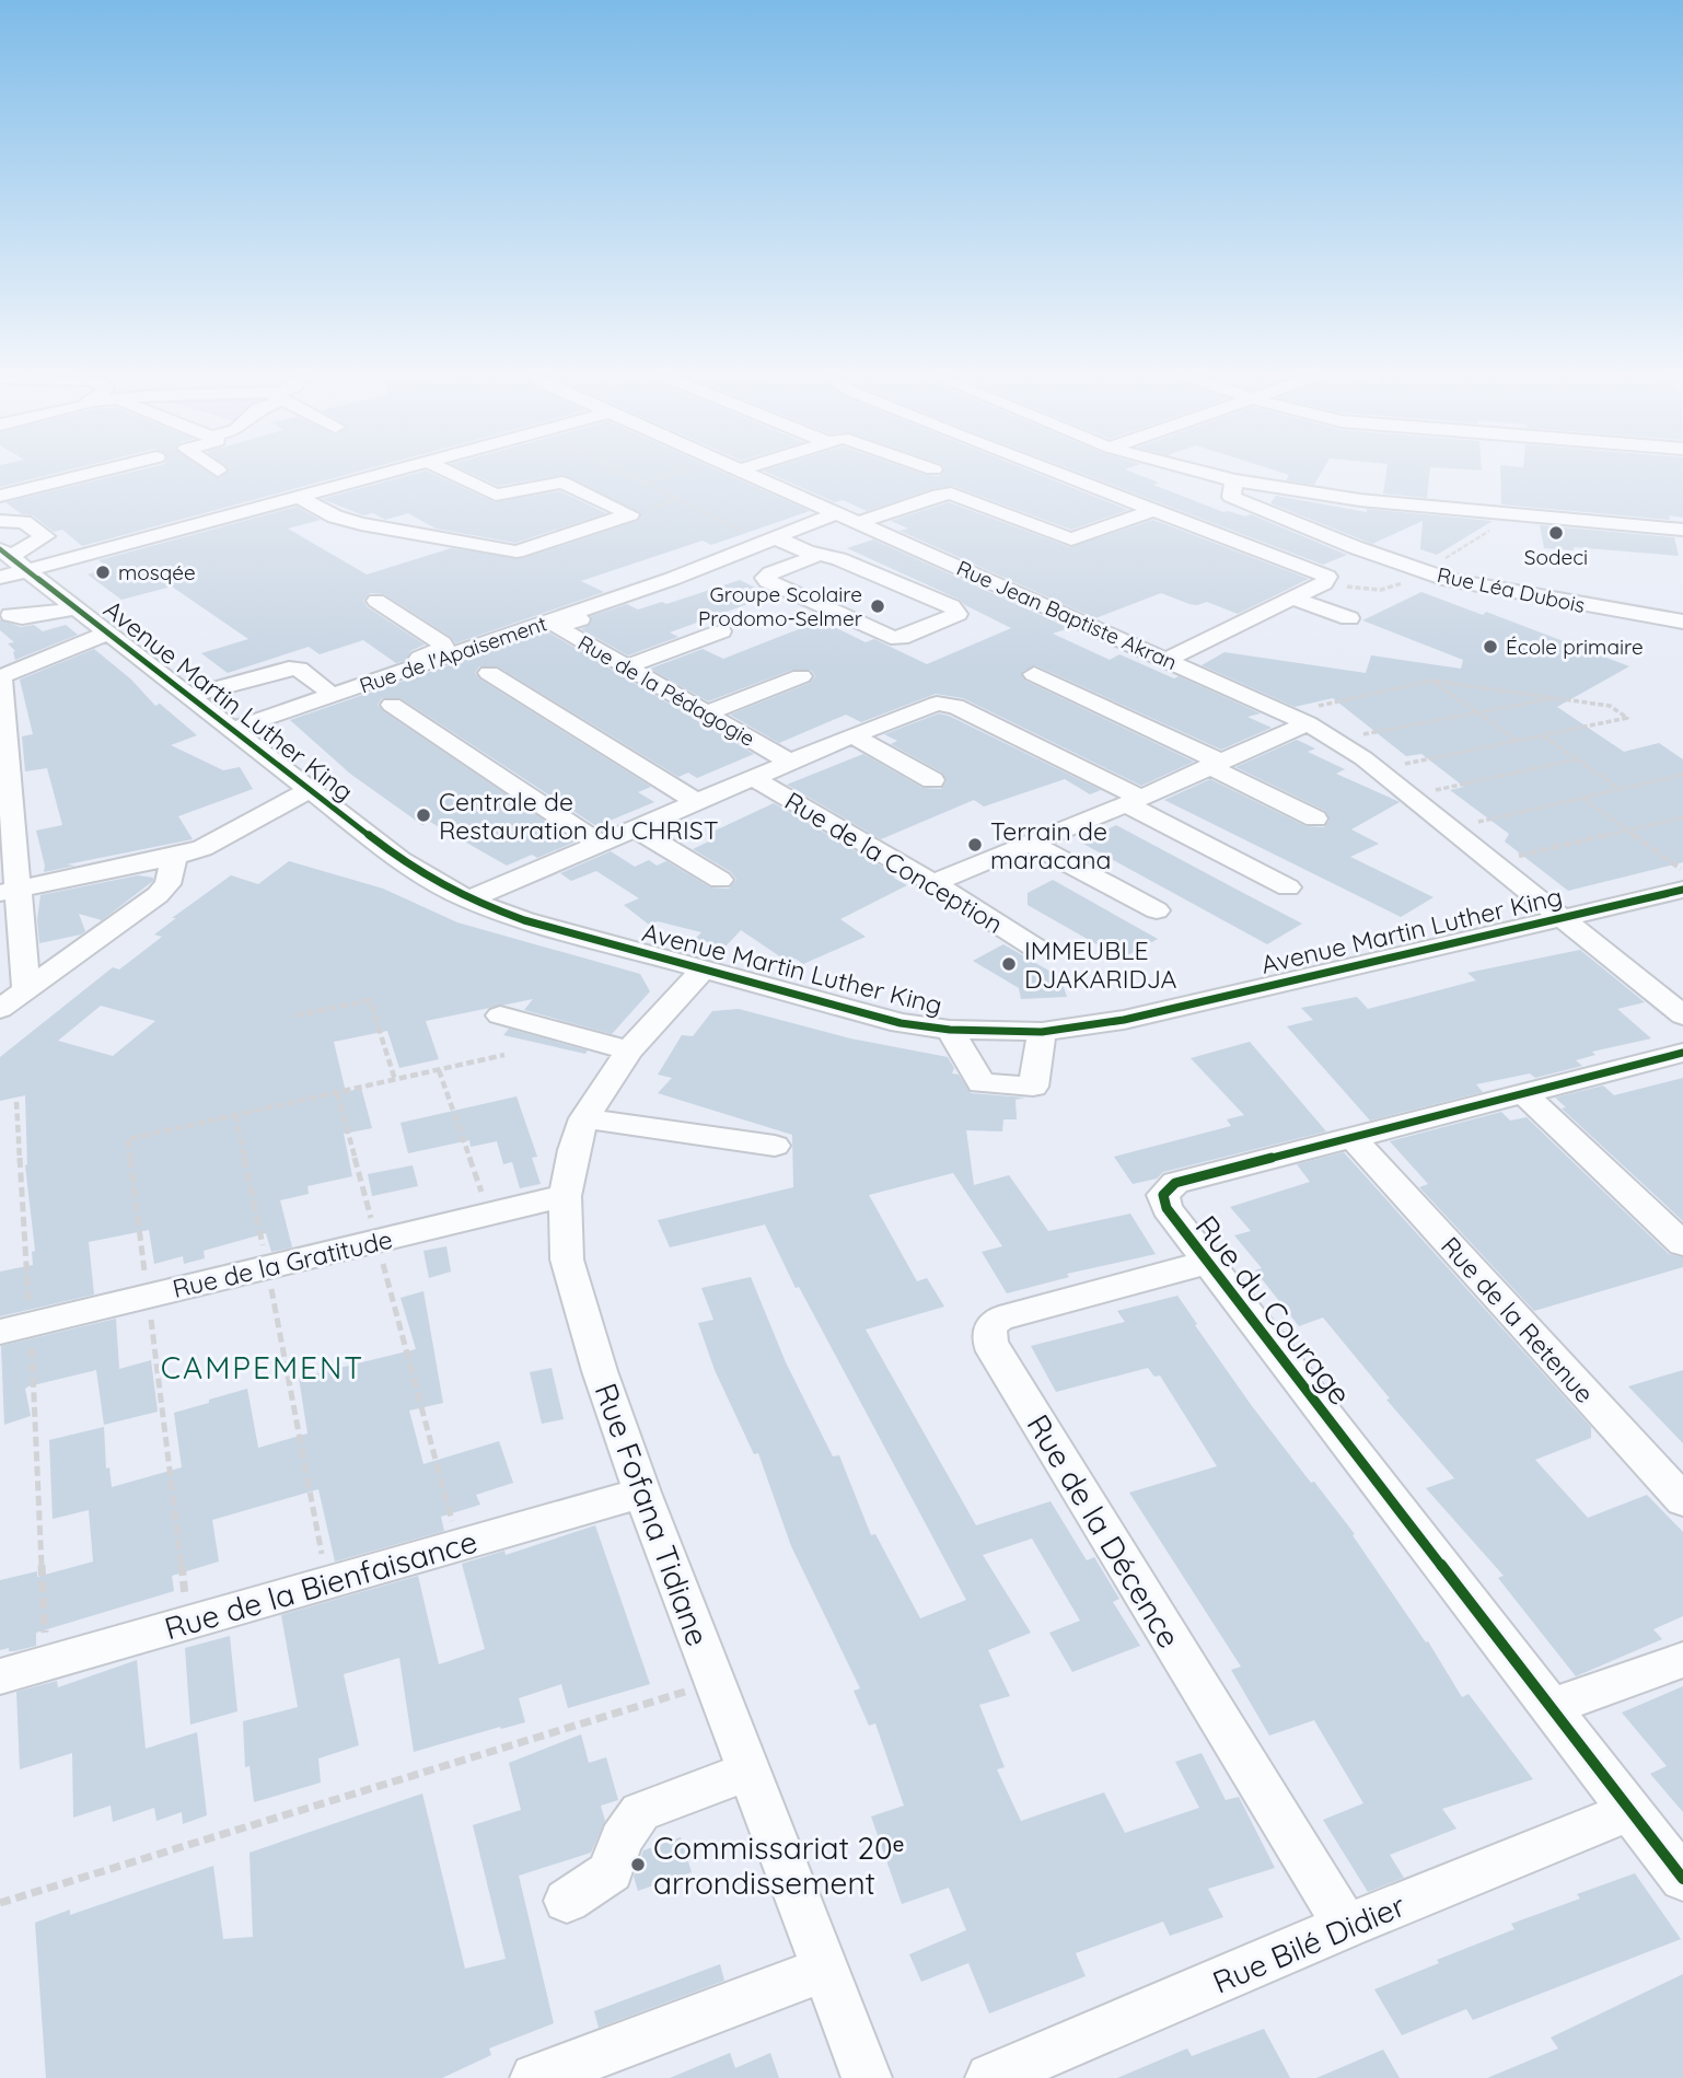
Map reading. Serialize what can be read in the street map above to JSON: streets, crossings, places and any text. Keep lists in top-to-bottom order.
{
  "streets": {
    "street": [
      "Rue Léa Dubois",
      "Rue Jean Baptiste Akran",
      "Rue de l'Apaisement",
      "Rue de la Pédagogie",
      "Avenue Martin Luther King",
      "Rue de la Conception",
      "Rue de la Gratitude",
      "Rue du Courage",
      "Rue de la Retenue",
      "Rue Fofana Tidiane",
      "Rue de la Décence",
      "Rue de la Bienfaisance",
      "Rue Bilé Didier"
    ]
  },
  "crossings": [
    ["Rue Jean Baptiste Akran", "Avenue Martin Luther King"],
    ["Rue de l'Apaisement", "Rue de la Pédagogie"],
    ["Rue de l'Apaisement", "Avenue Martin Luther King"],
    ["Avenue Martin Luther King", "Rue Fofana Tidiane"],
    ["Rue de la Gratitude", "Rue Fofana Tidiane"],
    ["Rue du Courage", "Rue de la Retenue"],
    ["Rue du Courage", "Rue de la Décence"],
    ["Rue du Courage", "Rue Bilé Didier"],
    ["Rue Fofana Tidiane", "Rue de la Bienfaisance"],
    ["Rue de la Décence", "Rue Bilé Didier"]
  ],
  "districts": ["CAMPEMENT"],
  "places": [
    "Sodeci",
    "mosqée",
    "Groupe Scolaire Prodomo-Selmer",
    "École primaire",
    "Centrale de Restauration du CHRIST",
    "Terrain de maracana",
    "IMMEUBLE DJAKARIDJA",
    "Commissariat 20ᵉ arrondissement"
  ]
}
